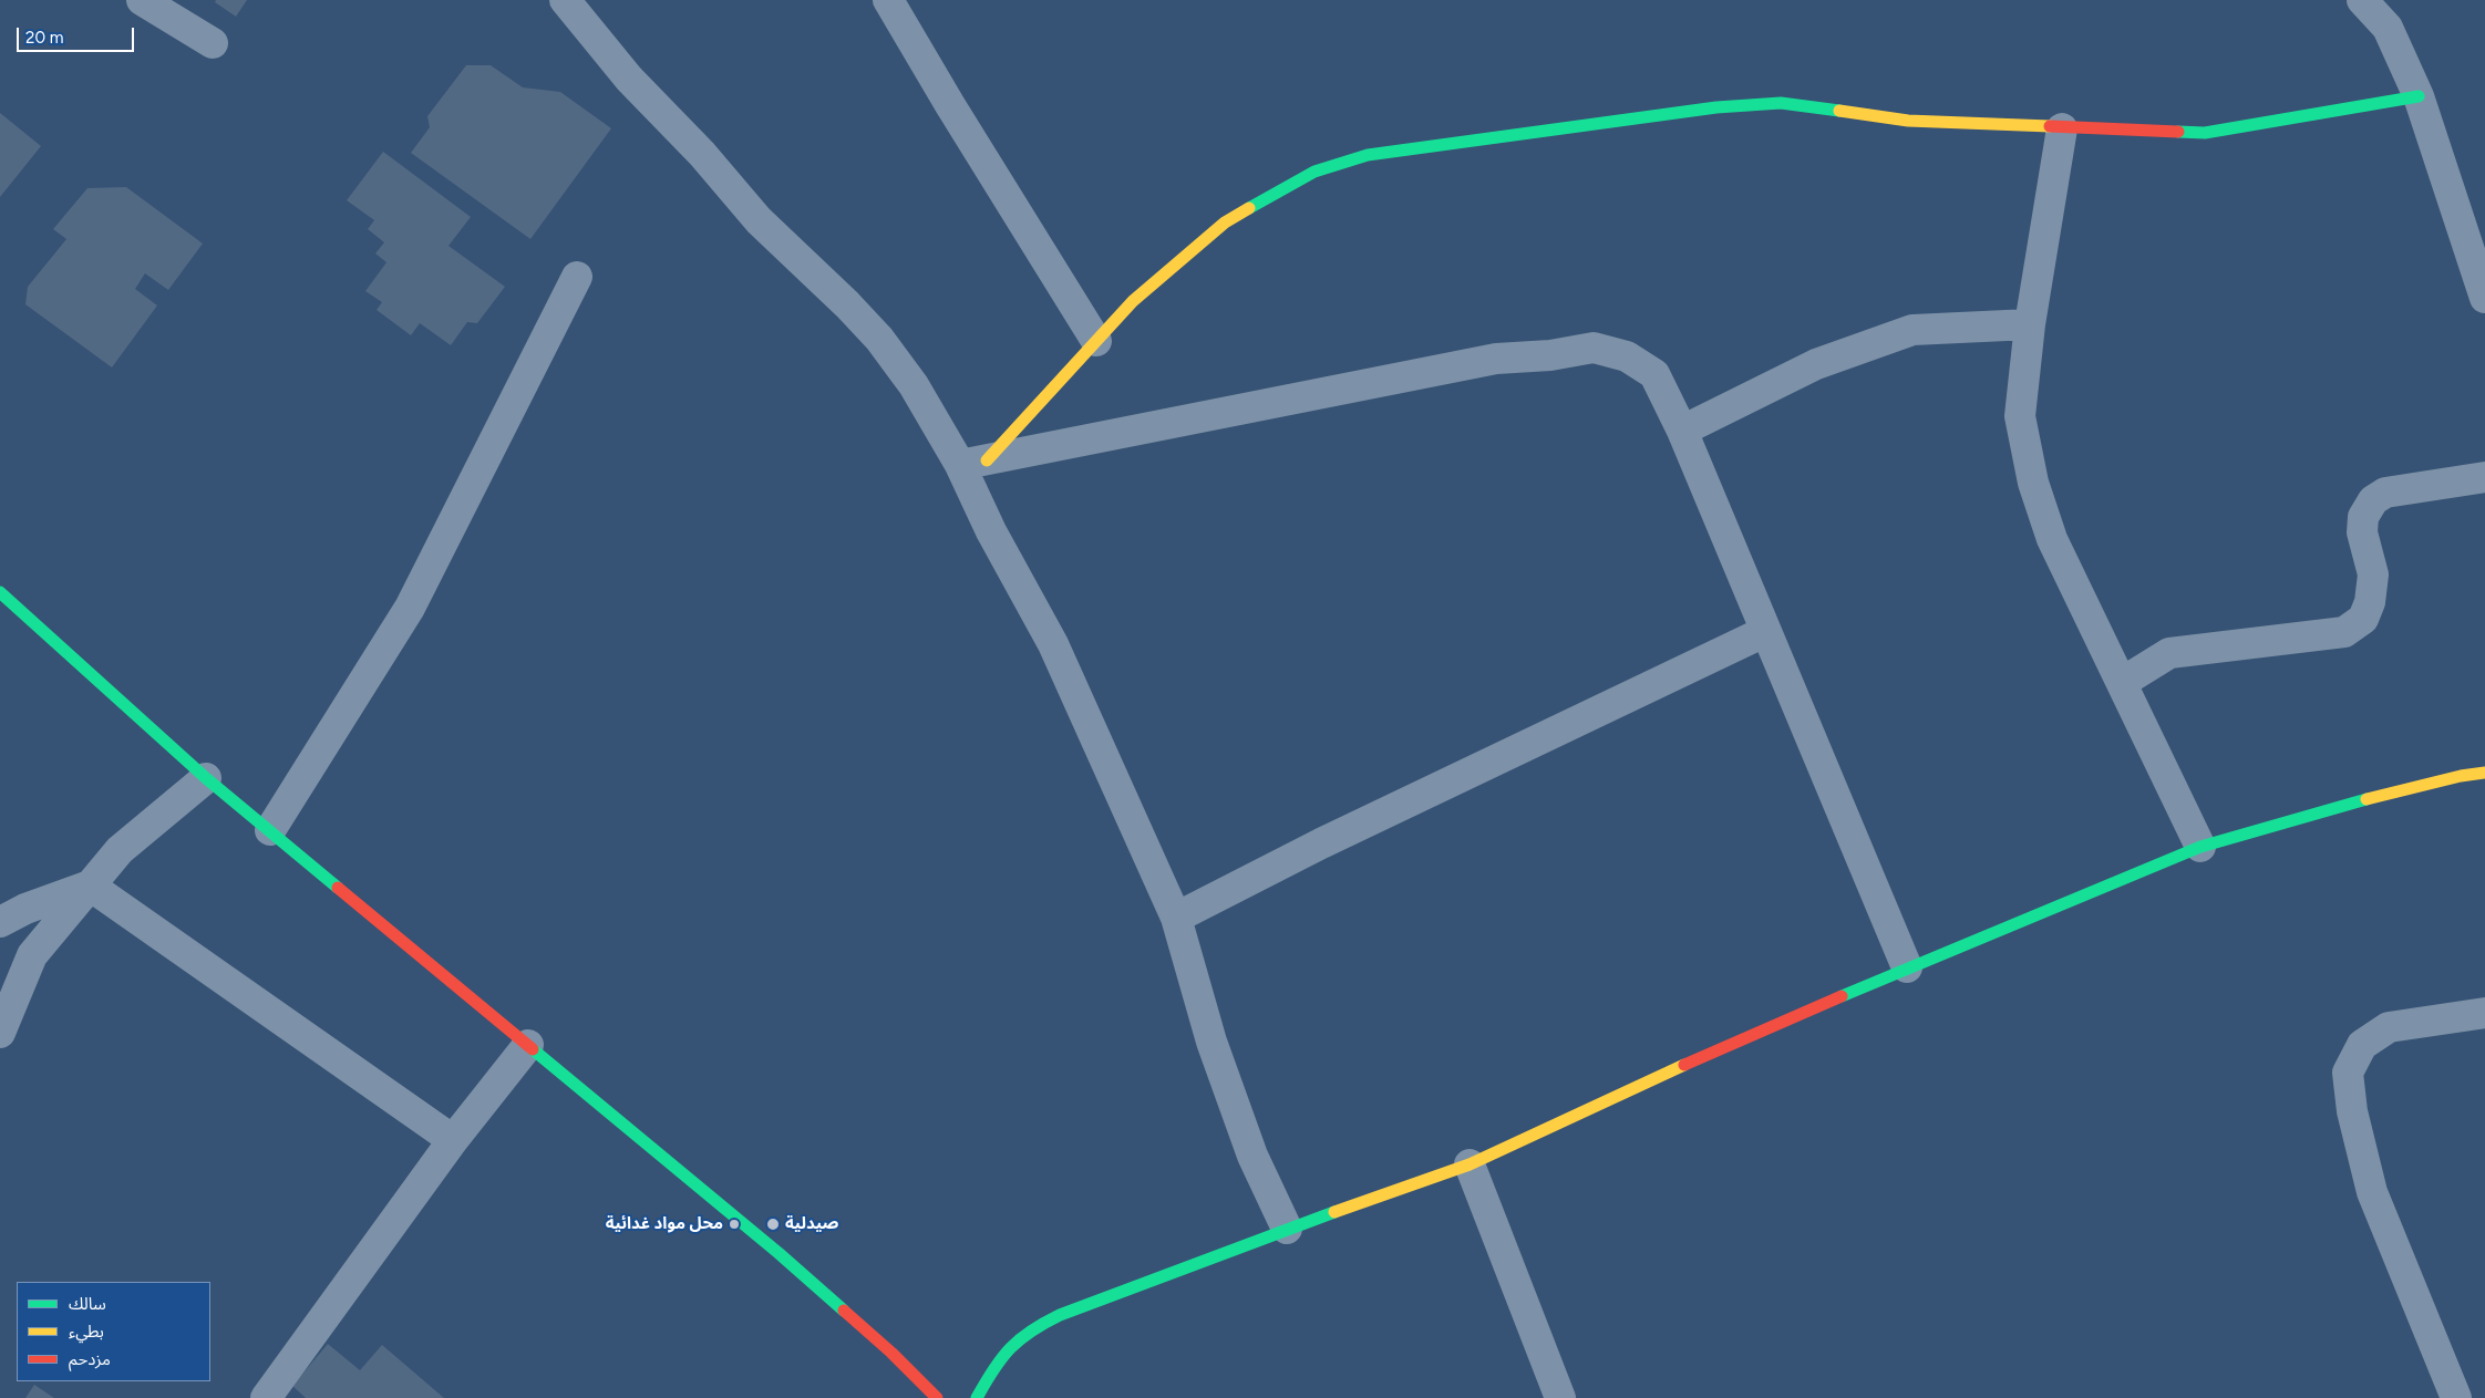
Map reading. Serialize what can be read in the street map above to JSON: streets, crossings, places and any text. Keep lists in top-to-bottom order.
{
  "places": ["محل مواد غدائية", "صيدلية"],
  "legend": ["سالك", "بطيء", "مزدحم"],
  "scale_bar": "20 m"
}
